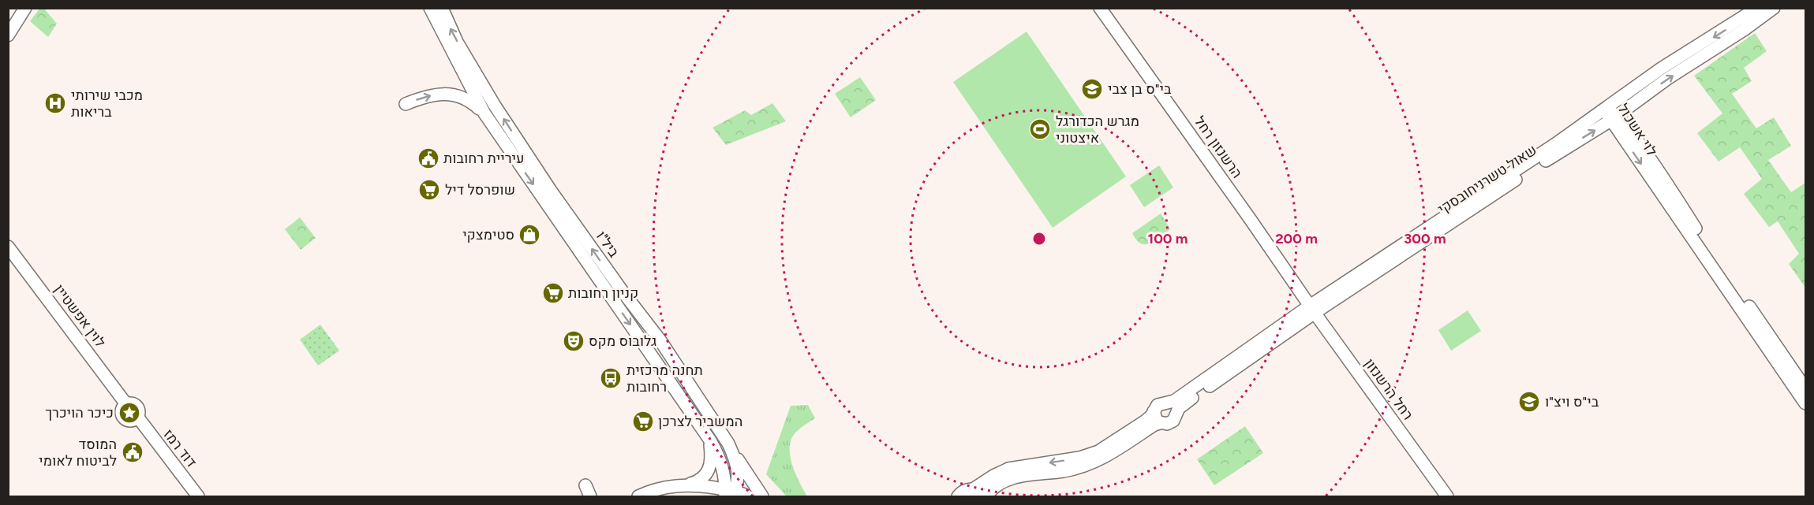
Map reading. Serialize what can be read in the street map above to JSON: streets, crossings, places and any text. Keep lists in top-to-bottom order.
{
  "streets": {
    "street": [
      "לוי אשכול",
      "הרשנזון רחל",
      "שאול טשרניחובסקי",
      "ביל\"ו",
      "לוין אפשטיין",
      "רחל הרשנזון",
      "דוד רמז"
    ]
  },
  "crossings": [
    ["לוי אשכול", "שאול טשרניחובסקי"],
    ["הרשנזון רחל", "שאול טשרניחובסקי"],
    ["הרשנזון רחל", "רחל הרשנזון"],
    ["שאול טשרניחובסקי", "רחל הרשנזון"],
    ["לוין אפשטיין", "דוד רמז"]
  ],
  "places": {
    "school or university": ["בי\"ס בן צבי", "בי\"ס ויצ\"ו"],
    "hospital": ["מכבי שירותי בריאות"],
    "sports": ["מגרש הכדורגל איצטוני"],
    "public building": ["עיריית רחובות", "המוסד לביטוח לאומי"],
    "supermarket": ["שופרסל דיל", "קניון רחובות", "המשביר לצרכן"],
    "shop": ["סטימצקי"],
    "theatre": ["גלובוס מקס"],
    "bus stop": ["תחנה מרכזית רחובות"],
    "place": ["כיכר הויכרך"]
  },
  "rings": ["100 m", "200 m", "300 m"]
}
